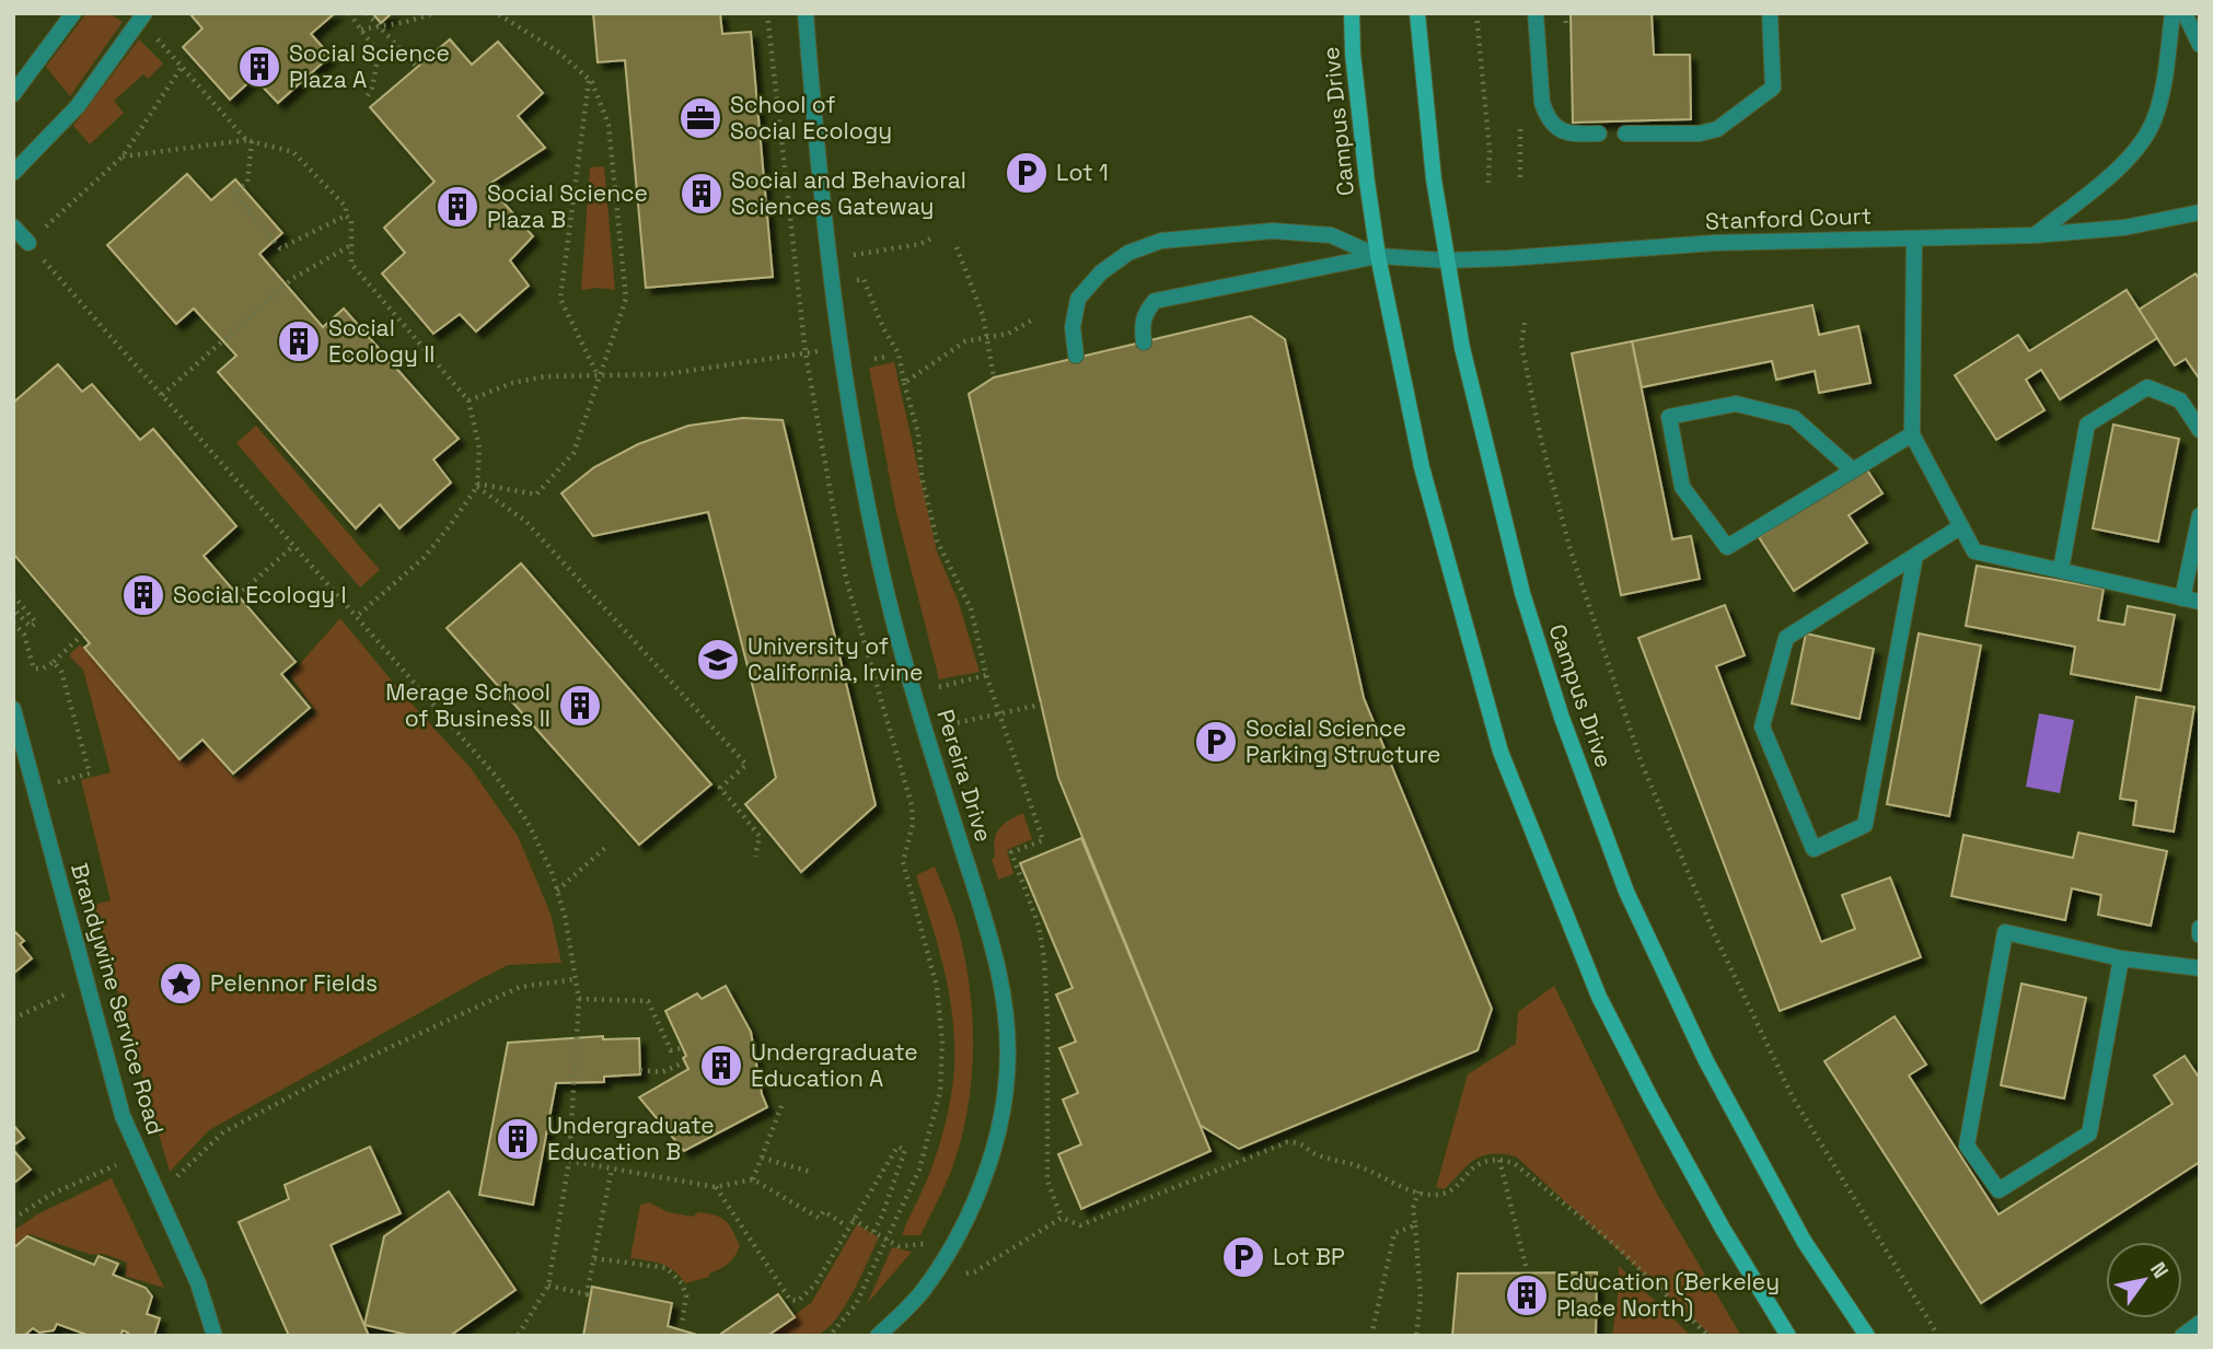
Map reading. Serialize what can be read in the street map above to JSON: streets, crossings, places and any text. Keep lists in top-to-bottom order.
{
  "streets": {
    "main road": ["Campus Drive"],
    "street": ["Stanford Court", "Pereira Drive", "Brandywine Service Road"]
  },
  "crossings": [
    ["Campus Drive", "Stanford Court"]
  ],
  "places": {
    "building": [
      "Social Science Plaza A",
      "Social and Behavioral Sciences Gateway",
      "Social Science Plaza B",
      "Social Ecology II",
      "Social Ecology I",
      "Merage School of Business II",
      "Undergraduate Education A",
      "Undergraduate Education B",
      "Education (Berkeley Place North)"
    ],
    "office": ["School of Social Ecology"],
    "parking": ["Lot 1", "Social Science Parking Structure", "Lot BP"],
    "school or university": ["University of California, Irvine"],
    "place": ["Pelennor Fields"]
  },
  "north": "top right"
}
